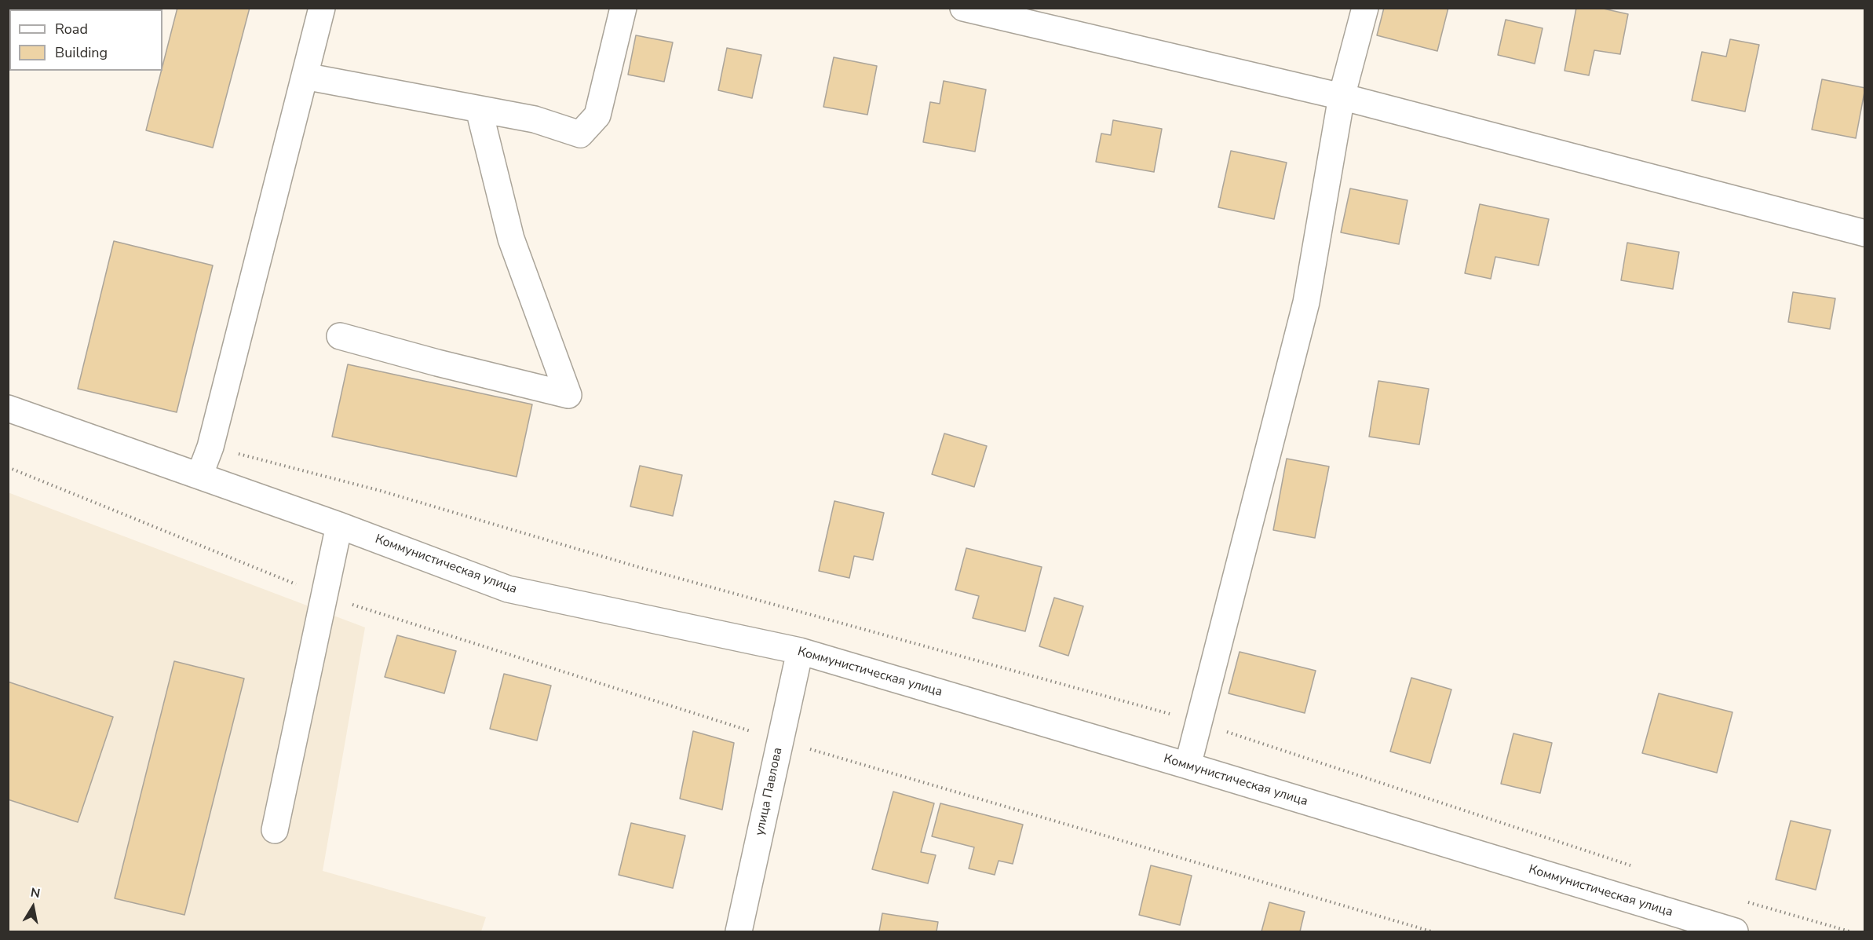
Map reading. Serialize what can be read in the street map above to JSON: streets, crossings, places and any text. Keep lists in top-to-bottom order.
{
  "streets": {
    "street": ["Коммунистическая улица", "улица Павлова"]
  },
  "crossings": [
    ["Коммунистическая улица", "улица Павлова"]
  ],
  "legend": ["Road", "Building"],
  "north": "top"
}
